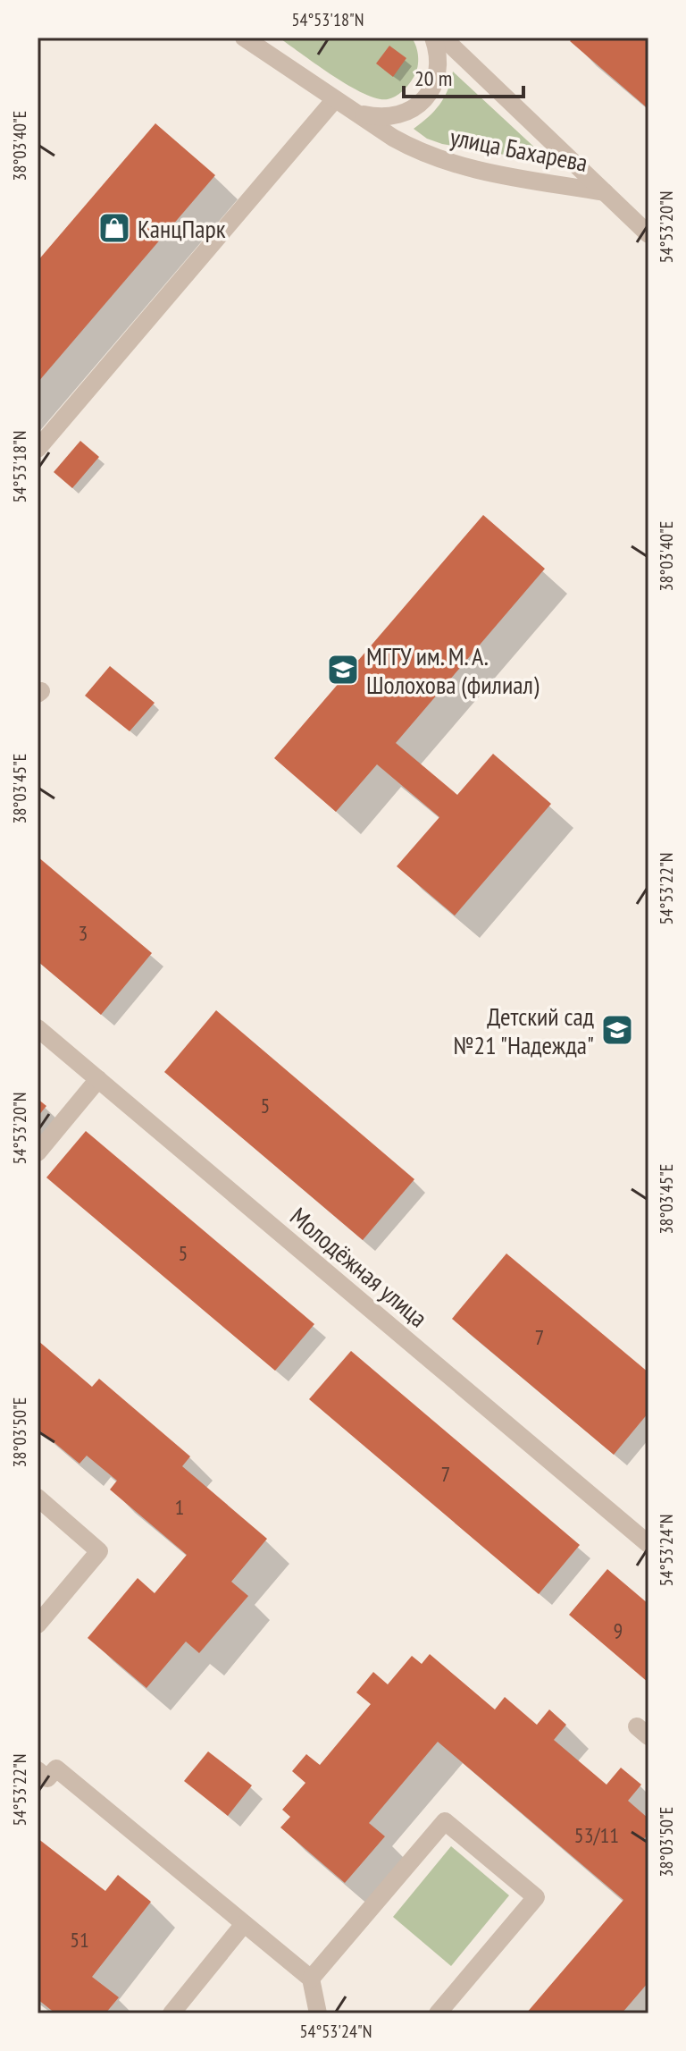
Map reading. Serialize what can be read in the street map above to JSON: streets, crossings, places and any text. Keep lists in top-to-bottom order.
{
  "streets": {
    "street": ["улица Бахарева", "Молодёжная улица"]
  },
  "places": {
    "shop": ["КанцПарк"],
    "school or university": ["МГГУ им. М. А. Шолохова (филиал)", "Детский сад №21 \"Надежда\""]
  },
  "house_numbers": [
    "3",
    "5",
    "5",
    "7",
    "7",
    "1",
    "9",
    "53/11",
    "51"
  ],
  "scale_bar": "20 m",
  "coordinates": [
    "54°53'18\"N",
    "38°03'40\"E",
    "54°53'20\"N",
    "38°03'45\"E",
    "54°53'22\"N",
    "38°03'50\"E",
    "54°53'24\"N"
  ]
}
